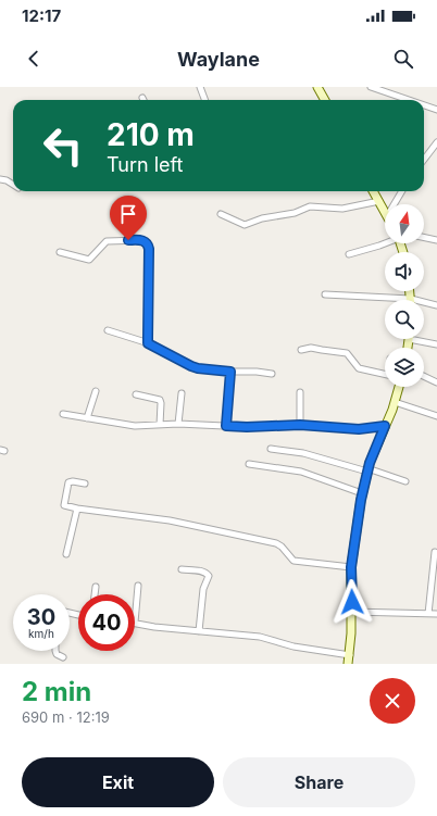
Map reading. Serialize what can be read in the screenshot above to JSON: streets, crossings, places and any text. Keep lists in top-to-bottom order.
{
  "north": "top",
  "page": {
    "status": "12:17",
    "header": "Waylane",
    "turn": ["210 m", "Turn left"],
    "speed": "30 km/h",
    "limit": "40",
    "heading": ["2 min", "690 m · 12:19"],
    "buttons": ["Exit", "Share"]
  }
}
